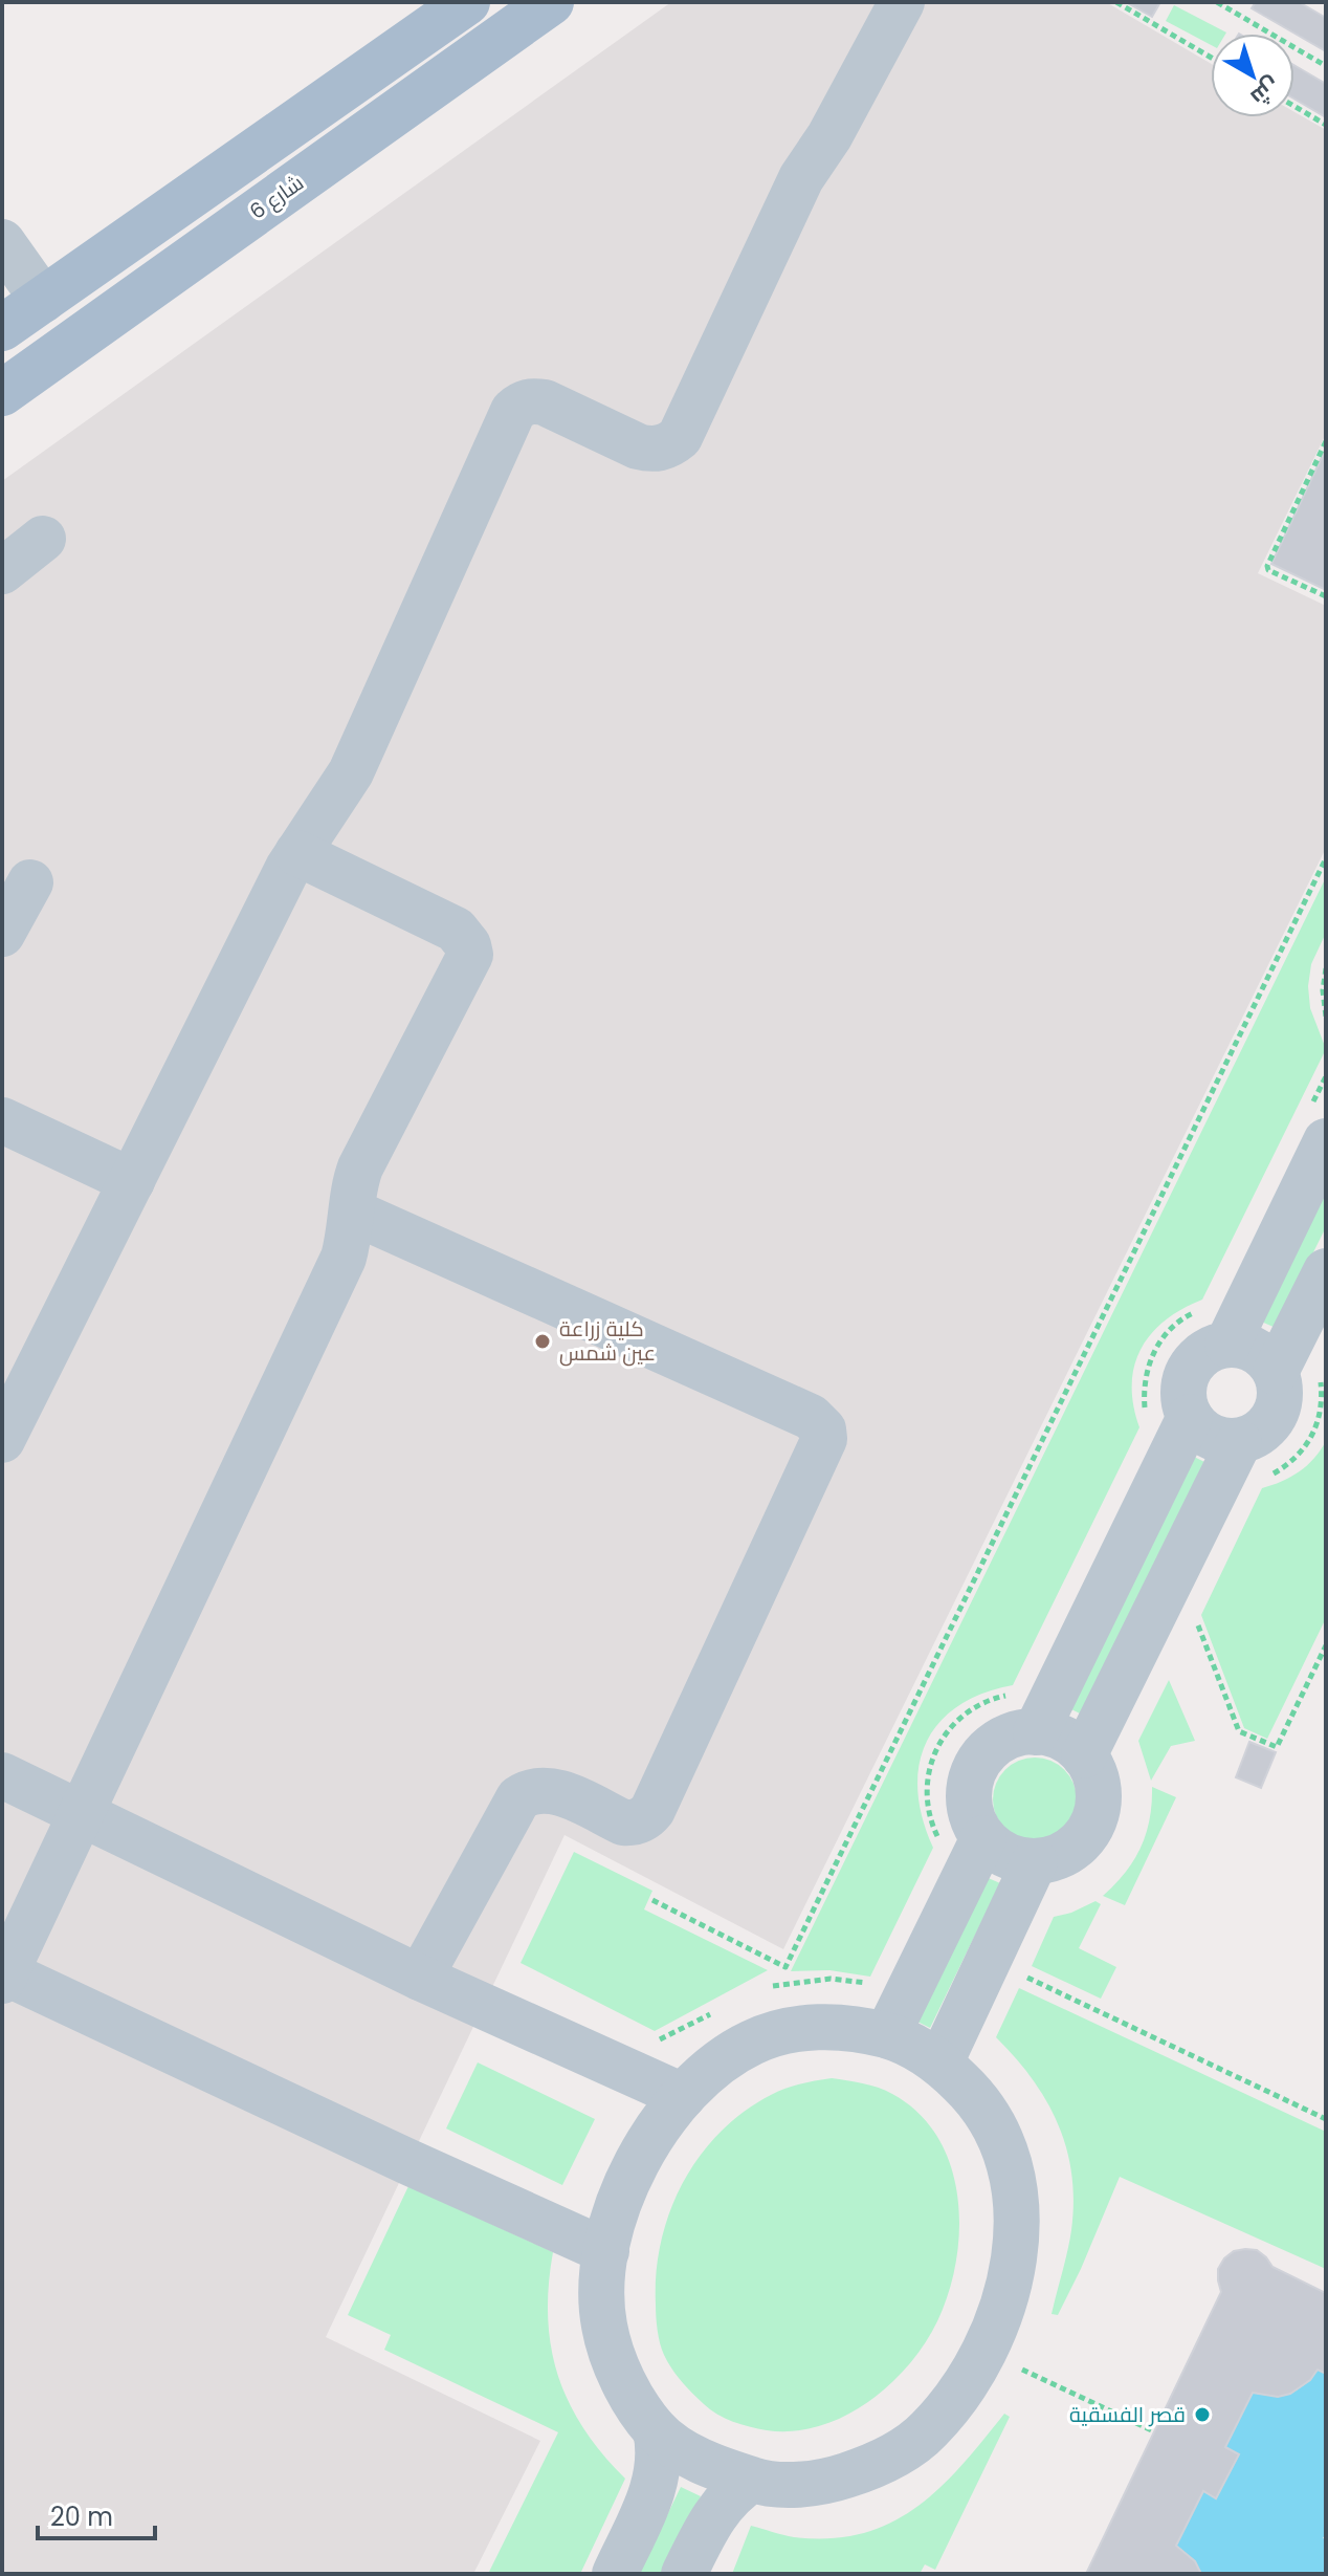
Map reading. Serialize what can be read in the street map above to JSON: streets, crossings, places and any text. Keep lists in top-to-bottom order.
{
  "streets": {
    "main road": ["شارع 6"]
  },
  "places": ["كلية زراعة عين شمس", "قصر الفسقية"],
  "scale_bar": "20 m",
  "north": "bottom right"
}
